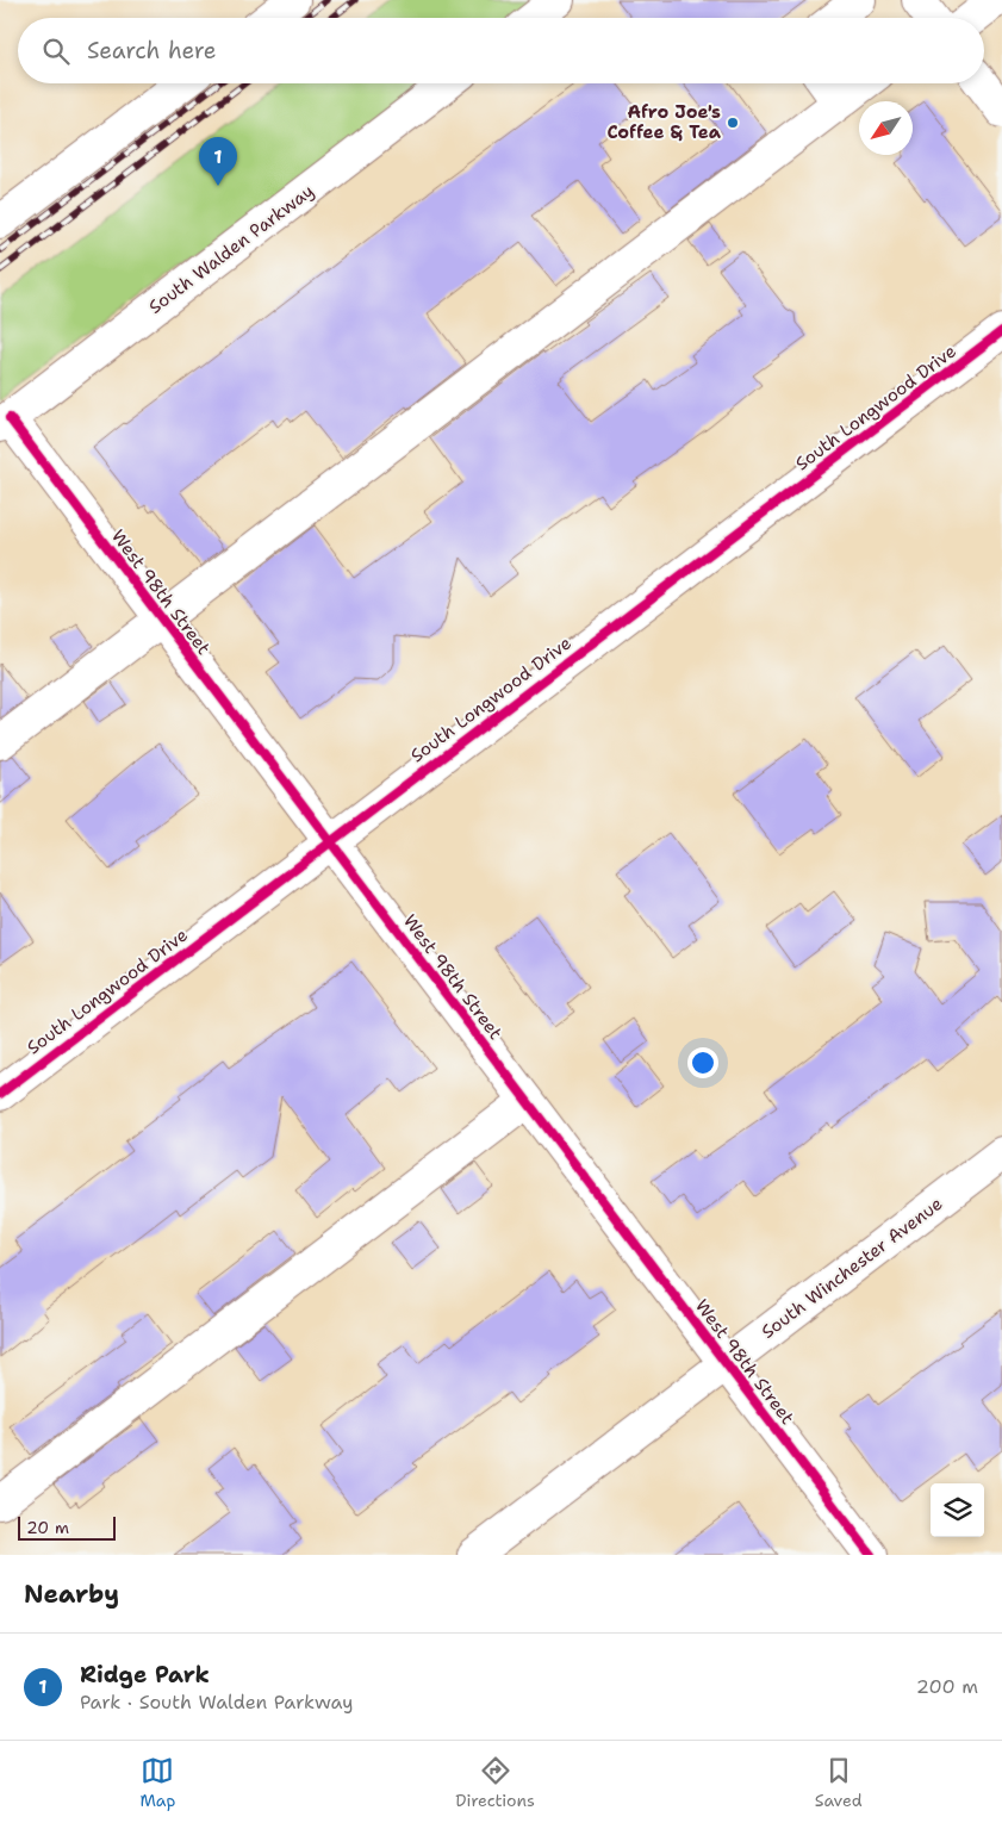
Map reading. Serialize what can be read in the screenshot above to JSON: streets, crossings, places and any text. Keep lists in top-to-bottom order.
{
  "streets": {
    "street": [
      "South Walden Parkway",
      "South Longwood Drive",
      "West 98th Street",
      "South Winchester Avenue"
    ]
  },
  "crossings": [
    ["South Walden Parkway", "West 98th Street"],
    ["South Longwood Drive", "West 98th Street"],
    ["West 98th Street", "South Winchester Avenue"]
  ],
  "places": ["Afro Joe's Coffee & Tea"],
  "scale_bar": "20 m",
  "north": "bottom left",
  "page": {
    "search": "Search here",
    "pins": "1",
    "scale": "20 m",
    "heading": "Nearby",
    "list": [
      {
        "mark": "1",
        "name": "Ridge Park",
        "note": "Park · South Walden Parkway",
        "value": "200 m"
      }
    ],
    "nav": ["Map", "Directions", "Saved"]
  }
}
